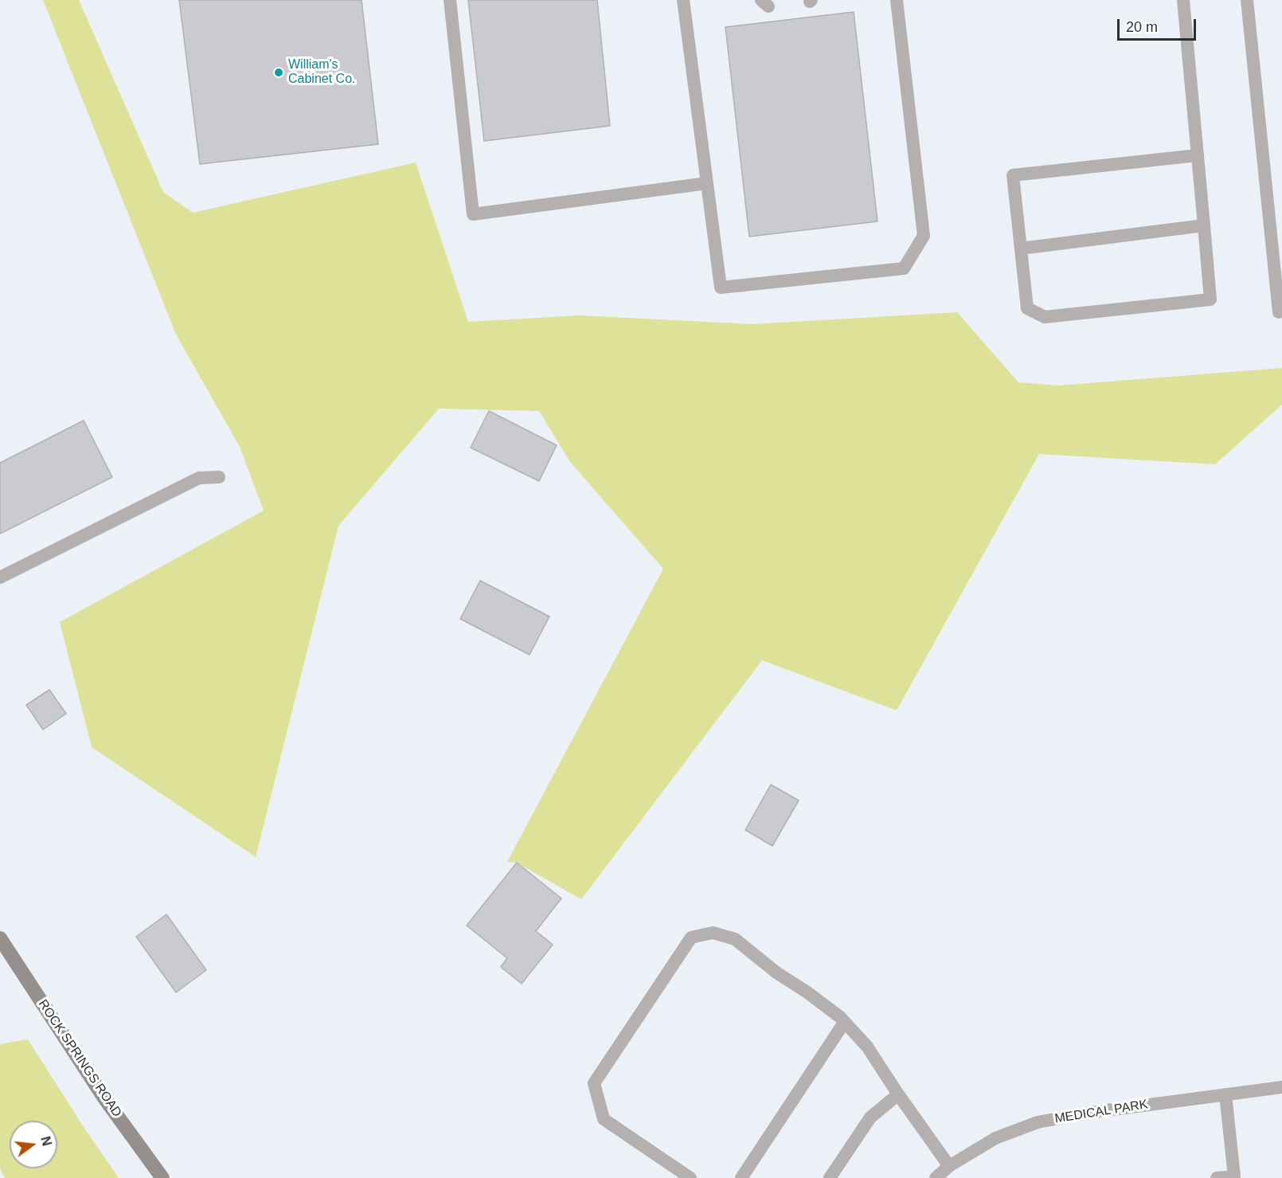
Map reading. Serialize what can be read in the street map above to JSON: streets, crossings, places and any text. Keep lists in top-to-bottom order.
{
  "streets": {
    "street": ["ROCK SPRINGS ROAD"],
    "lane": ["MEDICAL PARK"]
  },
  "places": ["William's Cabinet Co."],
  "scale_bar": "20 m",
  "north": "right"
}
